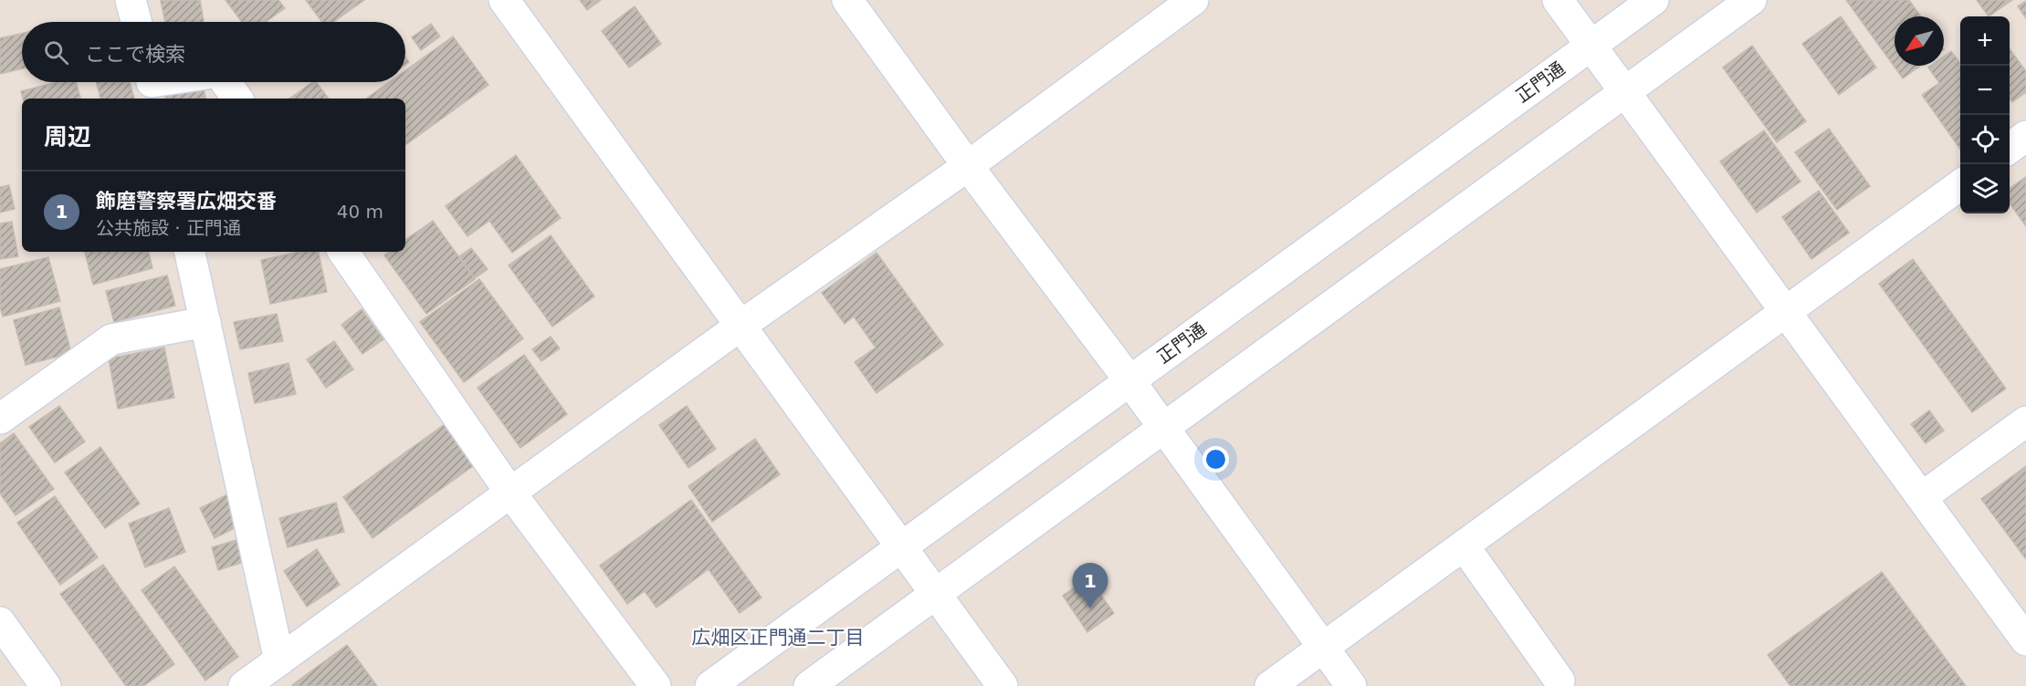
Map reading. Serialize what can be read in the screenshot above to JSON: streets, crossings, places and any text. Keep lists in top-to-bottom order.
{
  "streets": {
    "street": ["正門通"]
  },
  "districts": ["広畑区正門通二丁目"],
  "north": "bottom left",
  "page": {
    "map_buttons": ["+", "−"],
    "search": "ここで検索",
    "heading": "周辺",
    "list": [
      {
        "mark": "1",
        "name": "飾磨警察署広畑交番",
        "note": "公共施設 · 正門通",
        "value": "40 m"
      }
    ],
    "pins": "1"
  }
}
